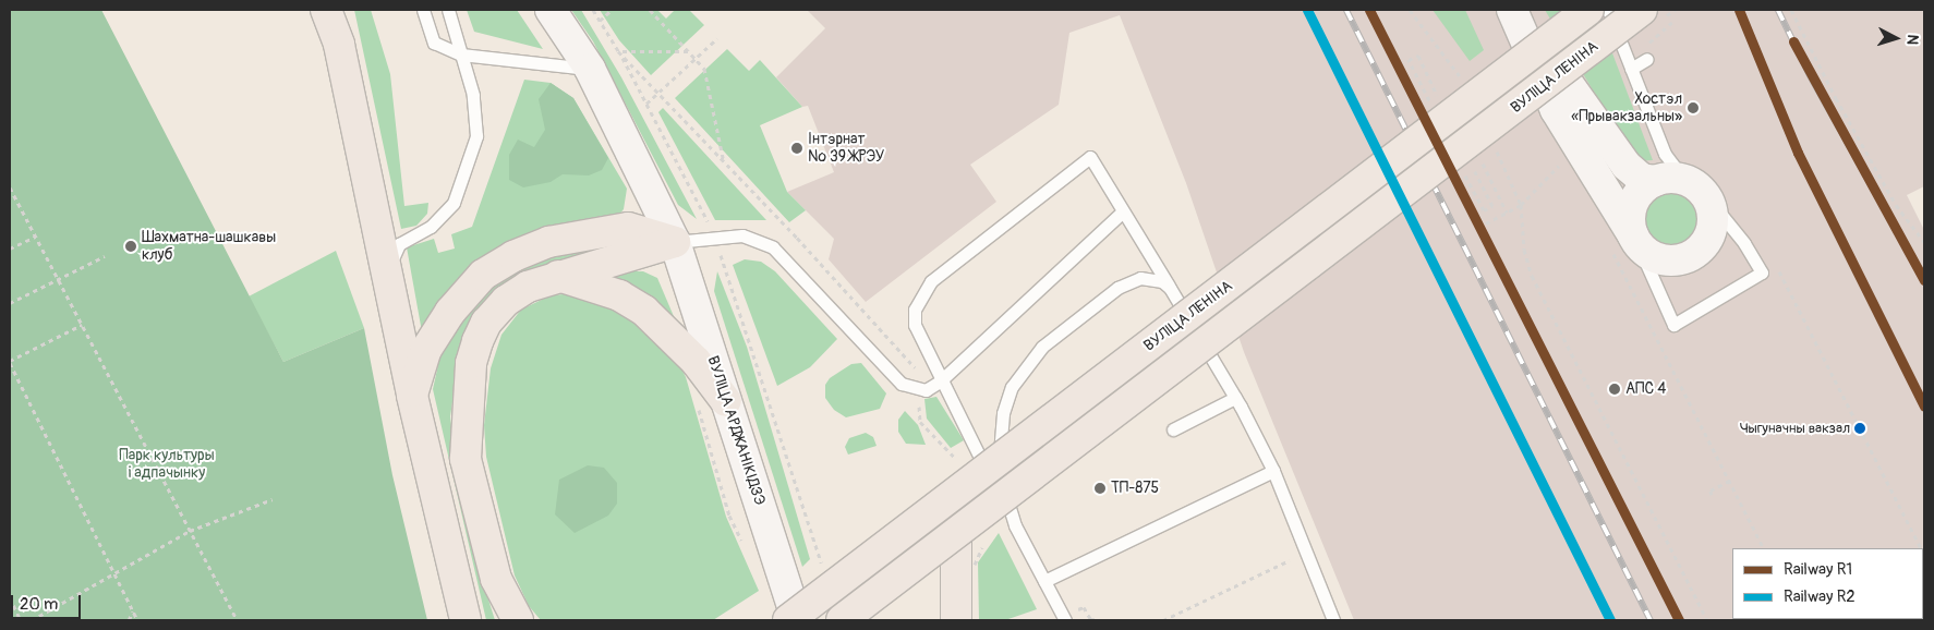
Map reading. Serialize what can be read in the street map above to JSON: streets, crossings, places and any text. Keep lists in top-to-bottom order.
{
  "streets": {
    "main road": ["ВУЛІЦА ЛЕНІНА"],
    "street": ["ВУЛІЦА АРДЖАНІКІДЗЭ"]
  },
  "parks": ["Парк культуры і адпачынку"],
  "places": [
    "Хостэл «Прывакзальны»",
    "Інтэрнат № 39 ЖРЭУ",
    "Шахматна-шашкавы клуб",
    "АПС 4",
    "Чыгуначны вакзал",
    "ТП-875"
  ],
  "lines": ["rail line R1", "rail line R2"],
  "legend": ["Railway R1", "Railway R2"],
  "scale_bar": "20 m",
  "north": "right"
}
